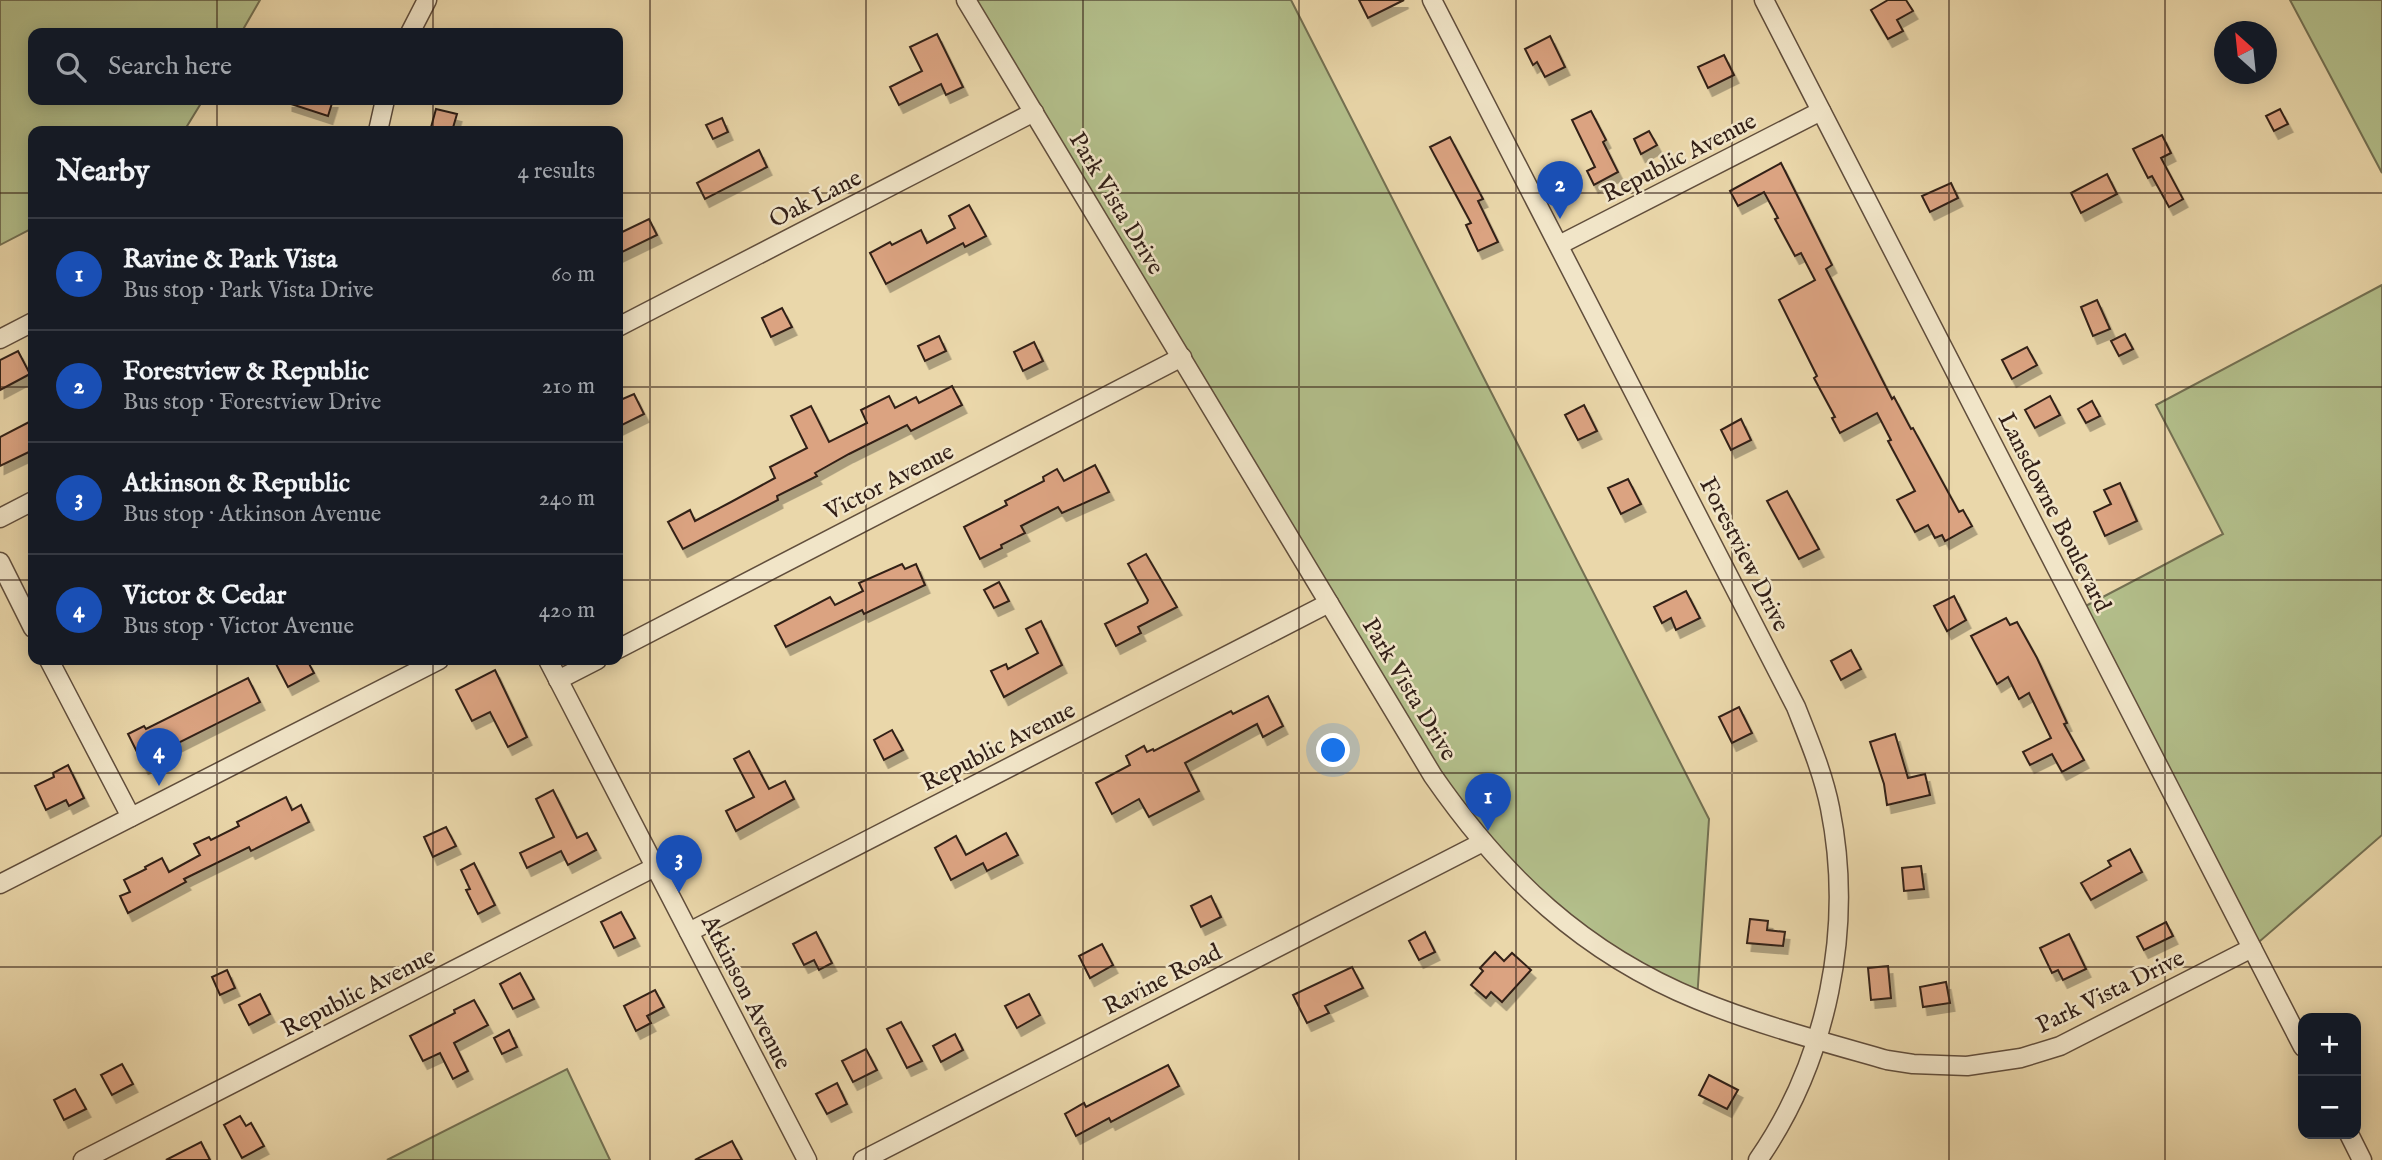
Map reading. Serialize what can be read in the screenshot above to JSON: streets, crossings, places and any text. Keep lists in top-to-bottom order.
{
  "streets": {
    "street": [
      "Republic Avenue",
      "Oak Lane",
      "Park Vista Drive",
      "Victor Avenue",
      "Lansdowne Boulevard",
      "Forestview Drive",
      "Ravine Road",
      "Atkinson Avenue"
    ]
  },
  "crossings": [
    ["Republic Avenue", "Park Vista Drive"],
    ["Republic Avenue", "Lansdowne Boulevard"],
    ["Republic Avenue", "Forestview Drive"],
    ["Republic Avenue", "Atkinson Avenue"],
    ["Oak Lane", "Park Vista Drive"],
    ["Park Vista Drive", "Victor Avenue"],
    ["Park Vista Drive", "Lansdowne Boulevard"],
    ["Park Vista Drive", "Forestview Drive"],
    ["Park Vista Drive", "Ravine Road"]
  ],
  "north": "top left",
  "page": {
    "search": "Search here",
    "heading": ["Nearby", "4 results"],
    "pins": [
      "2",
      "4",
      "1",
      "3"
    ],
    "list": [
      {
        "mark": "1",
        "name": "Ravine & Park Vista",
        "note": "Bus stop · Park Vista Drive",
        "value": "60 m"
      },
      {
        "mark": "2",
        "name": "Forestview & Republic",
        "note": "Bus stop · Forestview Drive",
        "value": "210 m"
      },
      {
        "mark": "3",
        "name": "Atkinson & Republic",
        "note": "Bus stop · Atkinson Avenue",
        "value": "240 m"
      },
      {
        "mark": "4",
        "name": "Victor & Cedar",
        "note": "Bus stop · Victor Avenue",
        "value": "420 m"
      }
    ],
    "map_buttons": ["+", "−"]
  }
}
